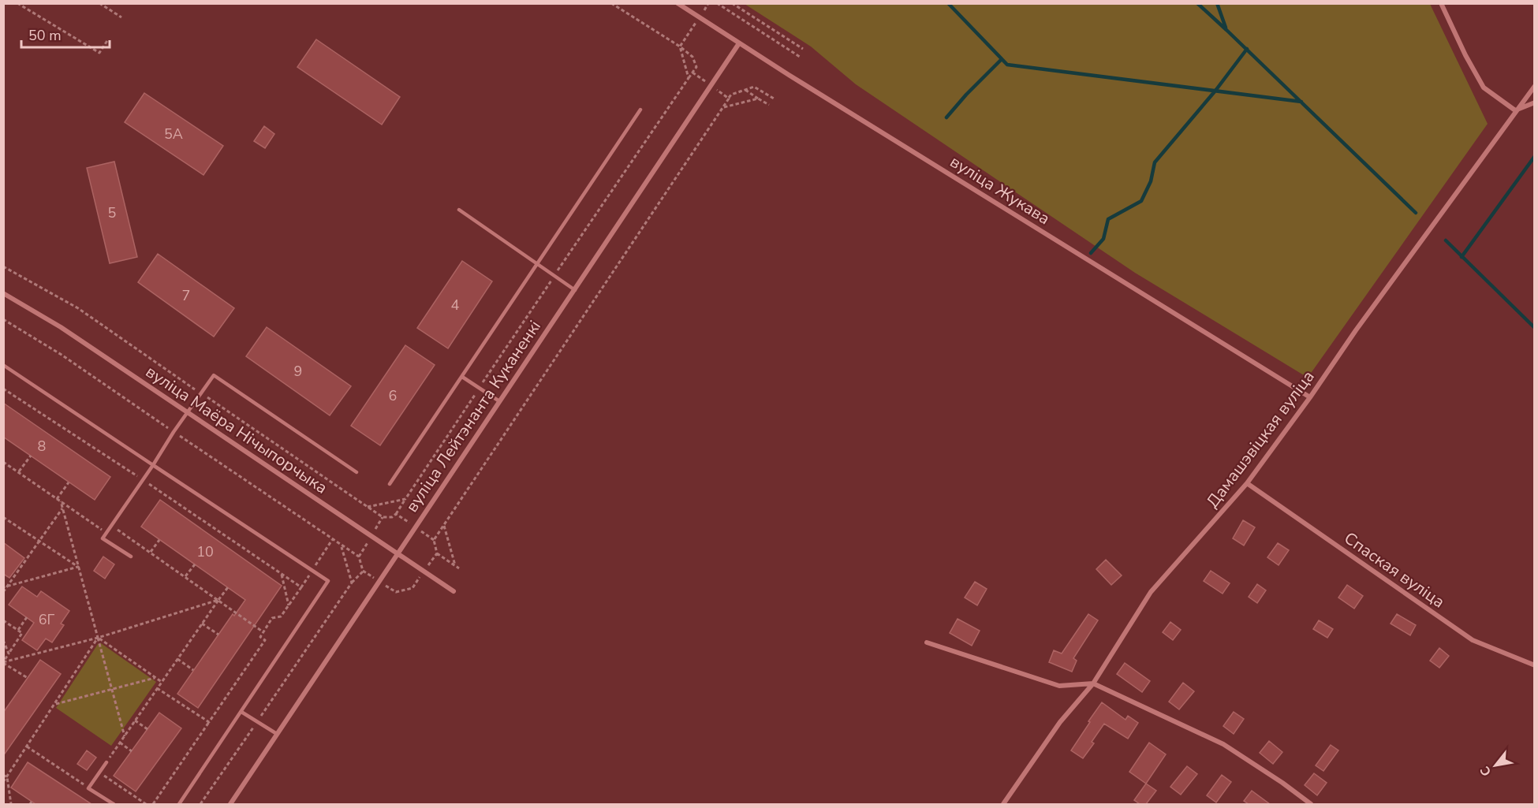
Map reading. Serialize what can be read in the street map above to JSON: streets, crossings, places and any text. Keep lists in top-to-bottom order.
{
  "streets": {
    "street": [
      "вуліца Жукава",
      "вуліца Лейтэнанта Куканенкі",
      "вуліца Маёра Нічыпорчыка",
      "Дамашэвіцкая вуліца",
      "Спаская вуліца"
    ]
  },
  "crossings": [
    ["вуліца Жукава", "вуліца Лейтэнанта Куканенкі"],
    ["вуліца Жукава", "Дамашэвіцкая вуліца"],
    ["вуліца Лейтэнанта Куканенкі", "вуліца Маёра Нічыпорчыка"],
    ["Дамашэвіцкая вуліца", "Спаская вуліца"]
  ],
  "house_numbers": [
    "5А",
    "5",
    "7",
    "4",
    "9",
    "6",
    "8",
    "10",
    "6Г"
  ],
  "scale_bar": "50 m",
  "north": "bottom left"
}
